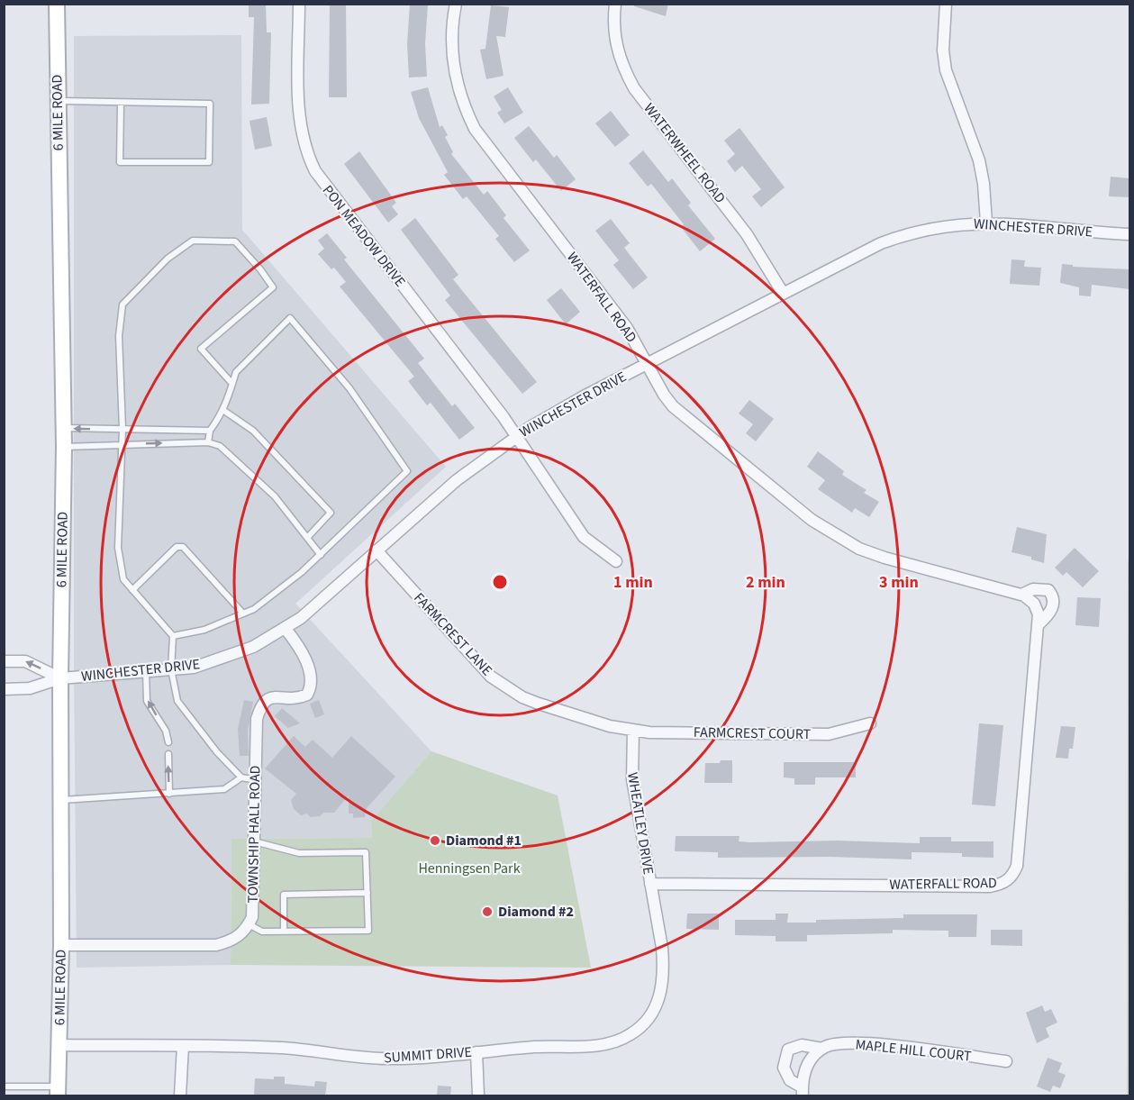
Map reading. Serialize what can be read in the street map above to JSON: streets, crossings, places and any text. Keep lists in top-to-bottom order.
{
  "streets": {
    "street": [
      "6 MILE ROAD",
      "WATERWHEEL ROAD",
      "WINCHESTER DRIVE",
      "PON MEADOW DRIVE",
      "WATERFALL ROAD",
      "FARMCREST LANE",
      "FARMCREST COURT",
      "WHEATLEY DRIVE",
      "TOWNSHIP HALL ROAD",
      "MAPLE HILL COURT",
      "SUMMIT DRIVE"
    ]
  },
  "crossings": [
    ["6 MILE ROAD", "WINCHESTER DRIVE"],
    ["6 MILE ROAD", "TOWNSHIP HALL ROAD"],
    ["6 MILE ROAD", "SUMMIT DRIVE"],
    ["WATERWHEEL ROAD", "WINCHESTER DRIVE"],
    ["WINCHESTER DRIVE", "PON MEADOW DRIVE"],
    ["WINCHESTER DRIVE", "WATERFALL ROAD"],
    ["WINCHESTER DRIVE", "FARMCREST LANE"],
    ["WINCHESTER DRIVE", "TOWNSHIP HALL ROAD"],
    ["WATERFALL ROAD", "WHEATLEY DRIVE"],
    ["WATERFALL ROAD", "SUMMIT DRIVE"],
    ["FARMCREST LANE", "FARMCREST COURT"],
    ["FARMCREST LANE", "WHEATLEY DRIVE"],
    ["FARMCREST COURT", "WHEATLEY DRIVE"],
    ["WHEATLEY DRIVE", "SUMMIT DRIVE"]
  ],
  "parks": ["Henningsen Park"],
  "places": ["Diamond #1", "Diamond #2"],
  "rings": ["1 min", "2 min", "3 min"]
}
